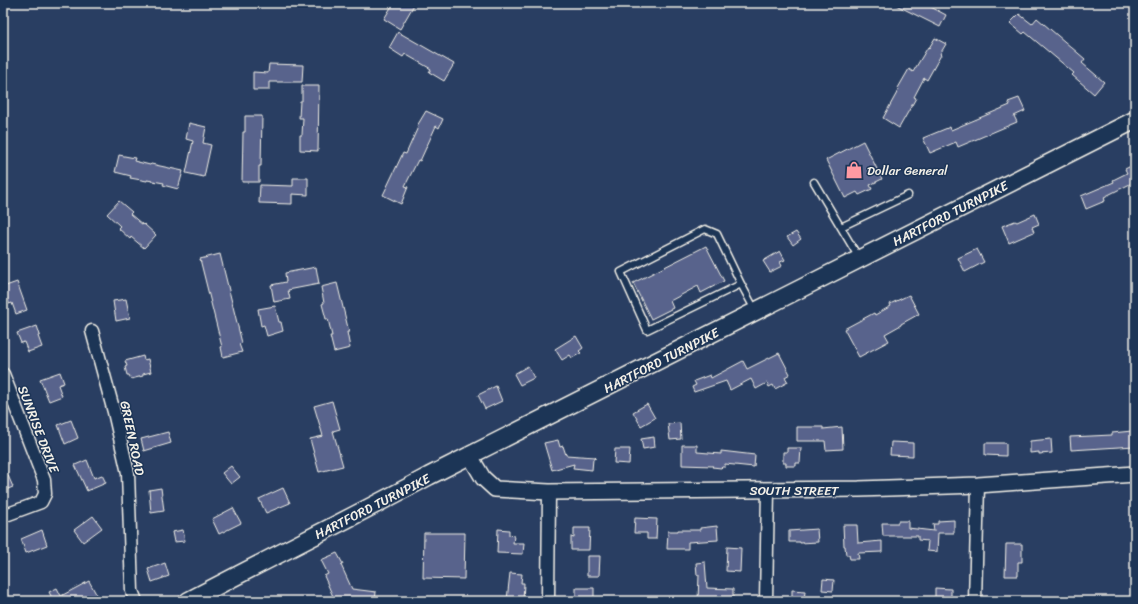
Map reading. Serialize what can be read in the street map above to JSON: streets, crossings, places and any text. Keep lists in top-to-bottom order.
{
  "streets": {
    "main road": ["HARTFORD TURNPIKE"],
    "street": ["SUNRISE DRIVE", "GREEN ROAD", "SOUTH STREET"]
  },
  "crossings": [
    ["HARTFORD TURNPIKE", "SOUTH STREET"]
  ],
  "places": {
    "shop": ["Dollar General"]
  }
}
